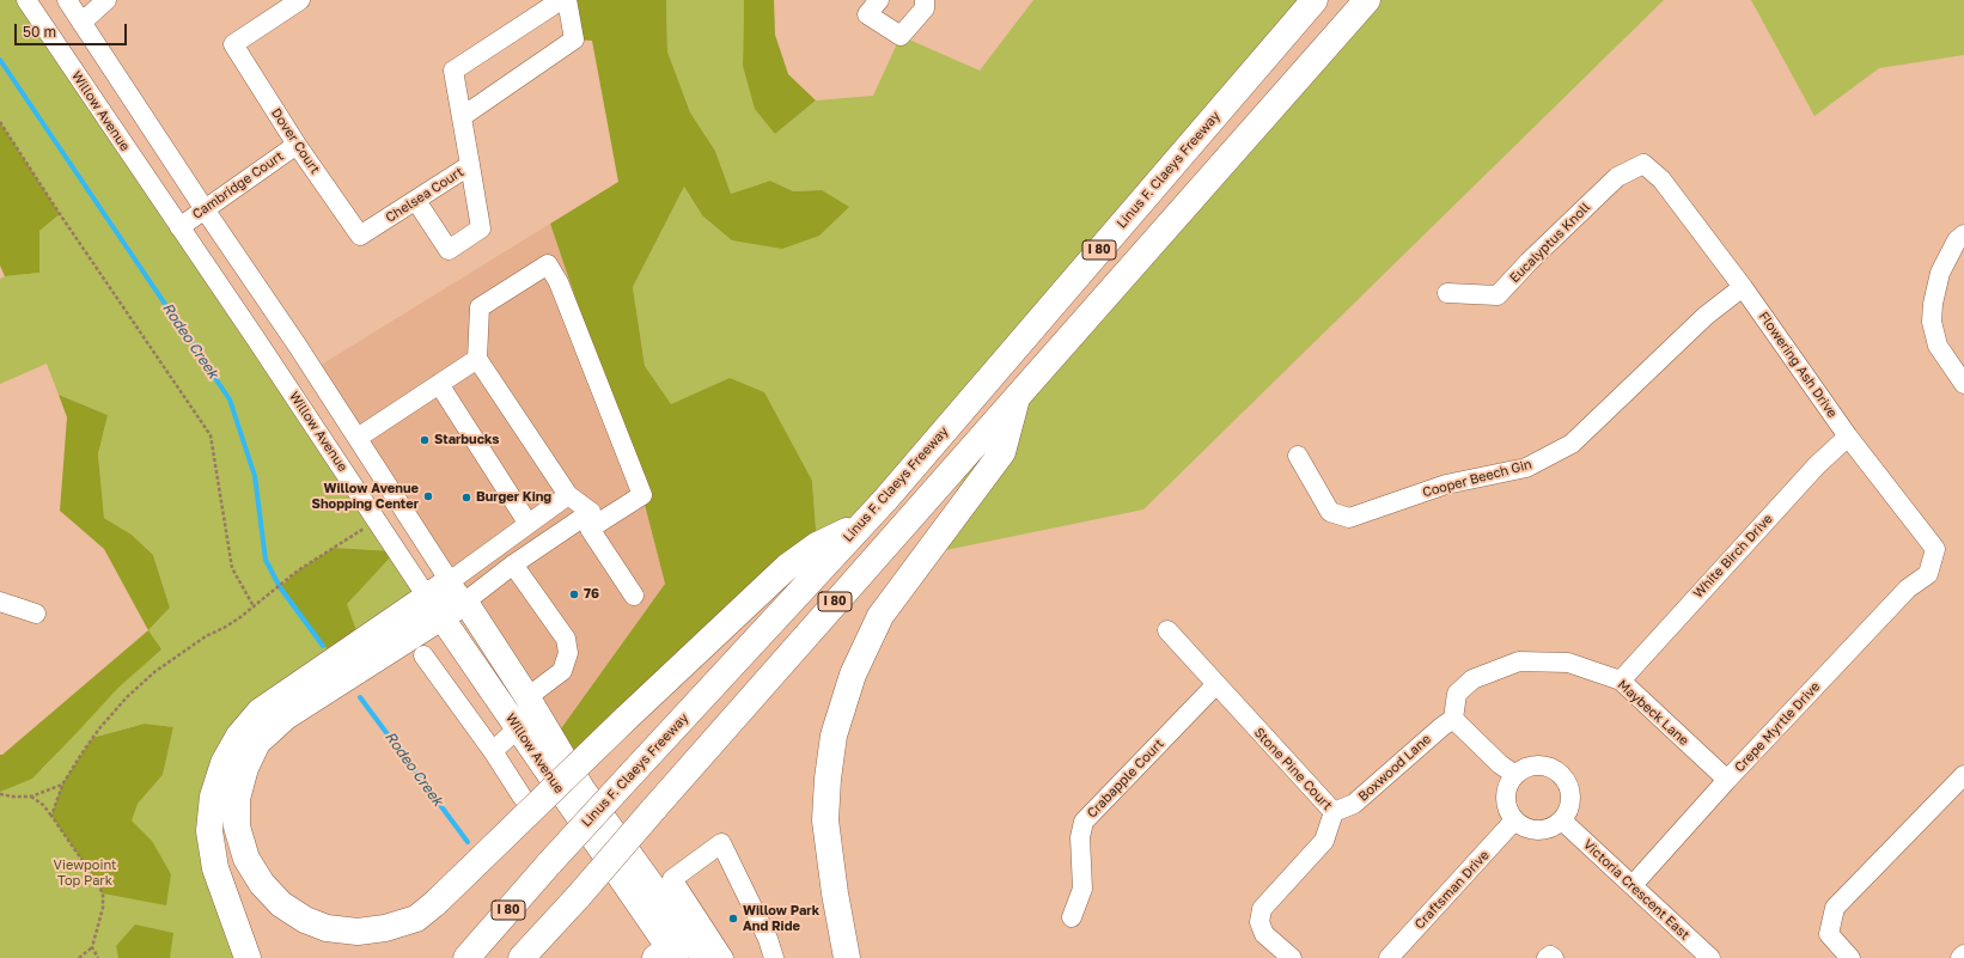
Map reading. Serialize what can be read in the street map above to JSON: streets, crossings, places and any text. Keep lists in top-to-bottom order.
{
  "streets": {
    "highway": ["Linus F. Claeys Freeway", "I 80"],
    "main road": ["Willow Avenue"],
    "street": [
      "Dover Court",
      "Cambridge Court",
      "Chelsea Court",
      "Eucalyptus Knoll",
      "Flowering Ash Drive",
      "Cooper Beech Gin",
      "White Birch Drive",
      "Maybeck Lane",
      "Crepe Myrtle Drive",
      "Boxwood Lane",
      "Stone Pine Court",
      "Crabapple Court",
      "Craftsman Drive",
      "Victoria Crescent East"
    ]
  },
  "crossings": [
    ["Willow Avenue", "Cambridge Court"],
    ["Dover Court", "Cambridge Court"],
    ["Dover Court", "Chelsea Court"],
    ["Eucalyptus Knoll", "Flowering Ash Drive"],
    ["Flowering Ash Drive", "Cooper Beech Gin"],
    ["Flowering Ash Drive", "White Birch Drive"],
    ["Flowering Ash Drive", "Crepe Myrtle Drive"],
    ["White Birch Drive", "Maybeck Lane"],
    ["Maybeck Lane", "Crepe Myrtle Drive"],
    ["Maybeck Lane", "Boxwood Lane"],
    ["Crepe Myrtle Drive", "Victoria Crescent East"],
    ["Boxwood Lane", "Stone Pine Court"],
    ["Stone Pine Court", "Crabapple Court"],
    ["Craftsman Drive", "Victoria Crescent East"]
  ],
  "water": ["Rodeo Creek"],
  "parks": ["Viewpoint Top Park"],
  "places": [
    "Starbucks",
    "Willow Avenue Shopping Center",
    "Burger King",
    "76",
    "Willow Park And Ride"
  ],
  "scale_bar": "50 m"
}
